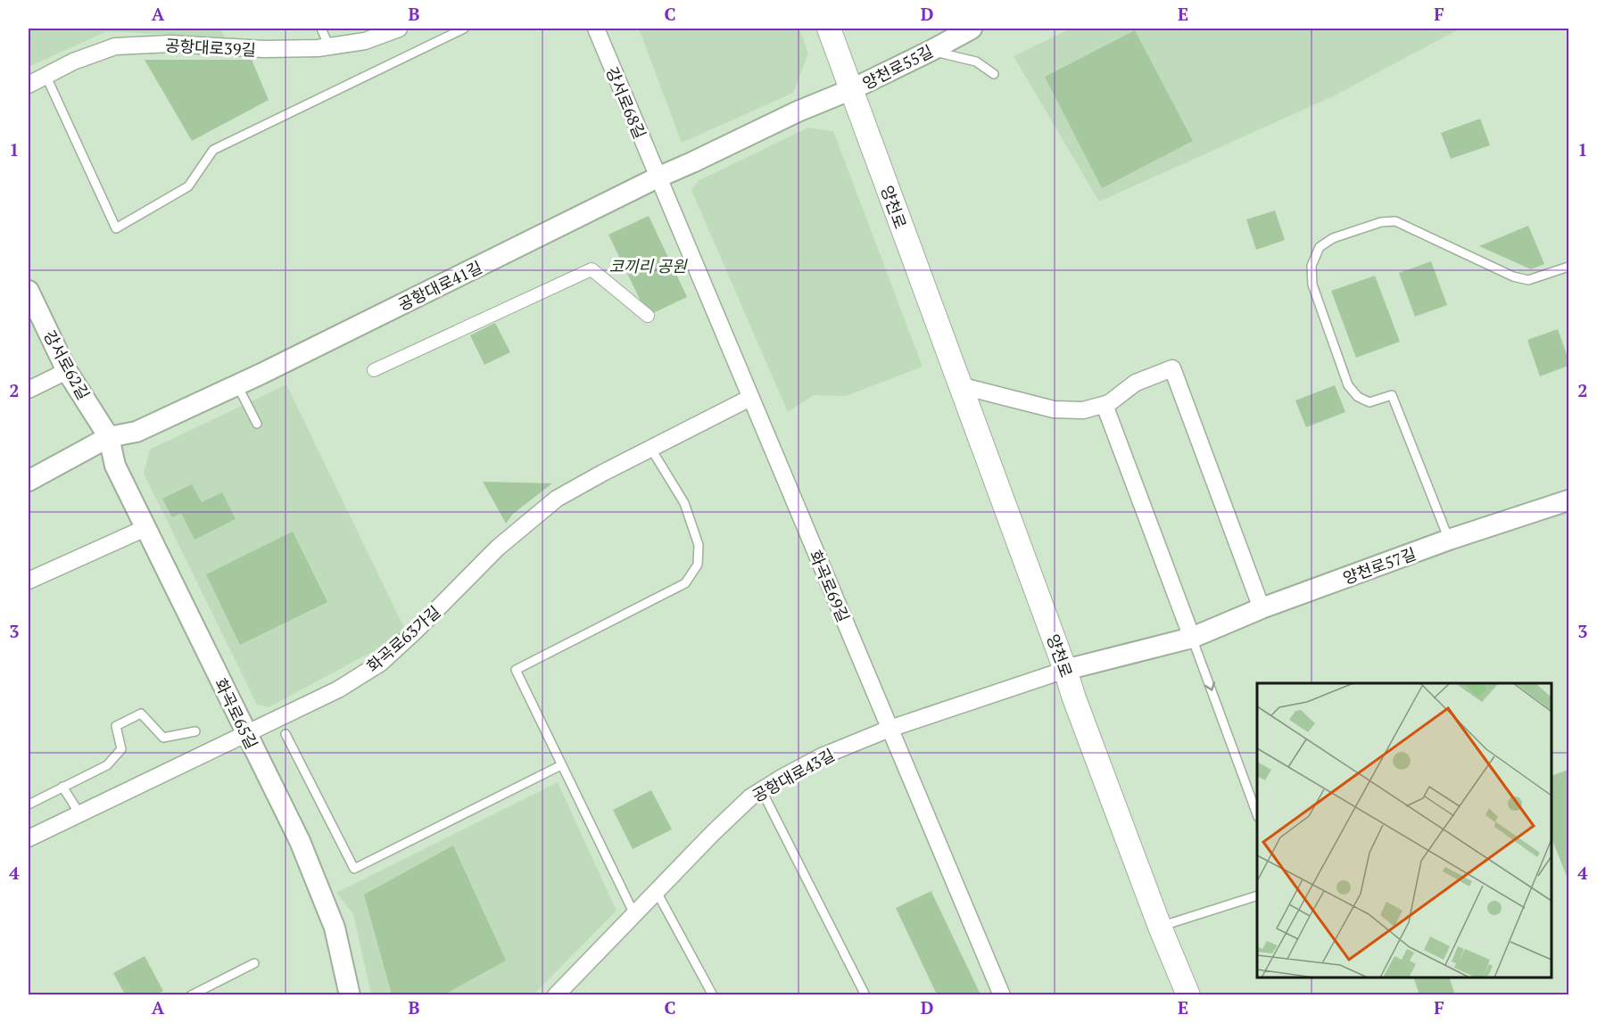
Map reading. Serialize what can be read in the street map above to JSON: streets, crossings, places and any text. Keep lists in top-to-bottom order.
{
  "streets": {
    "main road": ["양천로"],
    "street": [
      "공항대로39길",
      "양천로55길",
      "강서로68길",
      "공항대로41길",
      "강서로62길",
      "양천로57길",
      "화곡로69길",
      "화곡로63가길",
      "화곡로65길",
      "공항대로43길"
    ]
  },
  "crossings": [
    ["양천로55길", "양천로"],
    ["양천로55길", "공항대로41길"],
    ["강서로68길", "공항대로41길"],
    ["강서로68길", "화곡로69길"],
    ["양천로", "공항대로41길"],
    ["양천로", "양천로57길"],
    ["양천로", "공항대로43길"],
    ["공항대로41길", "강서로62길"],
    ["공항대로41길", "화곡로69길"],
    ["공항대로41길", "화곡로65길"],
    ["강서로62길", "화곡로65길"],
    ["양천로57길", "공항대로43길"],
    ["화곡로69길", "화곡로63가길"],
    ["화곡로69길", "공항대로43길"],
    ["화곡로63가길", "화곡로65길"]
  ],
  "parks": ["코끼리 공원"],
  "grid": {
    "columns": [
      "A",
      "B",
      "C",
      "D",
      "E",
      "F"
    ],
    "rows": [
      "1",
      "2",
      "3",
      "4"
    ]
  }
}
